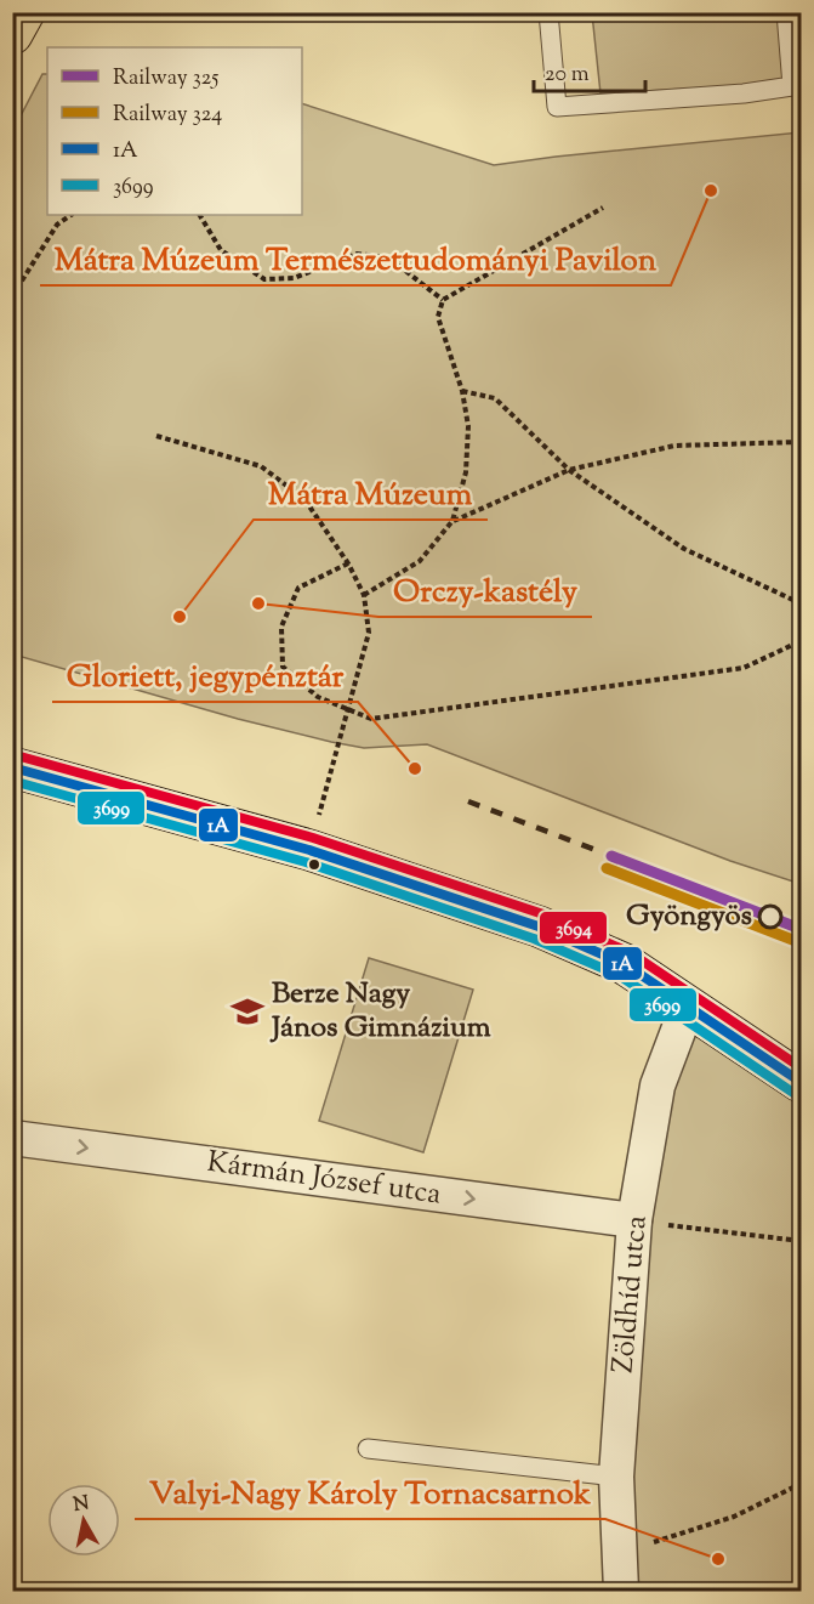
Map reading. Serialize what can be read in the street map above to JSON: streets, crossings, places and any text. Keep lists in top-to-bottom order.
{
  "streets": {
    "street": ["Kármán József utca", "Zöldhíd utca"]
  },
  "crossings": [
    ["Kármán József utca", "Zöldhíd utca"]
  ],
  "places": {
    "other": [
      "Mátra Múzeum Természettudományi Pavilon",
      "Orczy-kastély",
      "Mátra Múzeum",
      "Gloriett, jegypénztár",
      "Gyöngyös",
      "Valyi-Nagy Károly Tornacsarnok"
    ],
    "school or university": ["Berze Nagy János Gimnázium"]
  },
  "lines": [
    "transit line 3694",
    "transit line 1A",
    "transit line 3699",
    "rail line 325",
    "rail line 324"
  ],
  "legend": [
    "Railway 325",
    "Railway 324",
    "1A",
    "3699"
  ],
  "scale_bar": "20 m",
  "north": "top"
}
